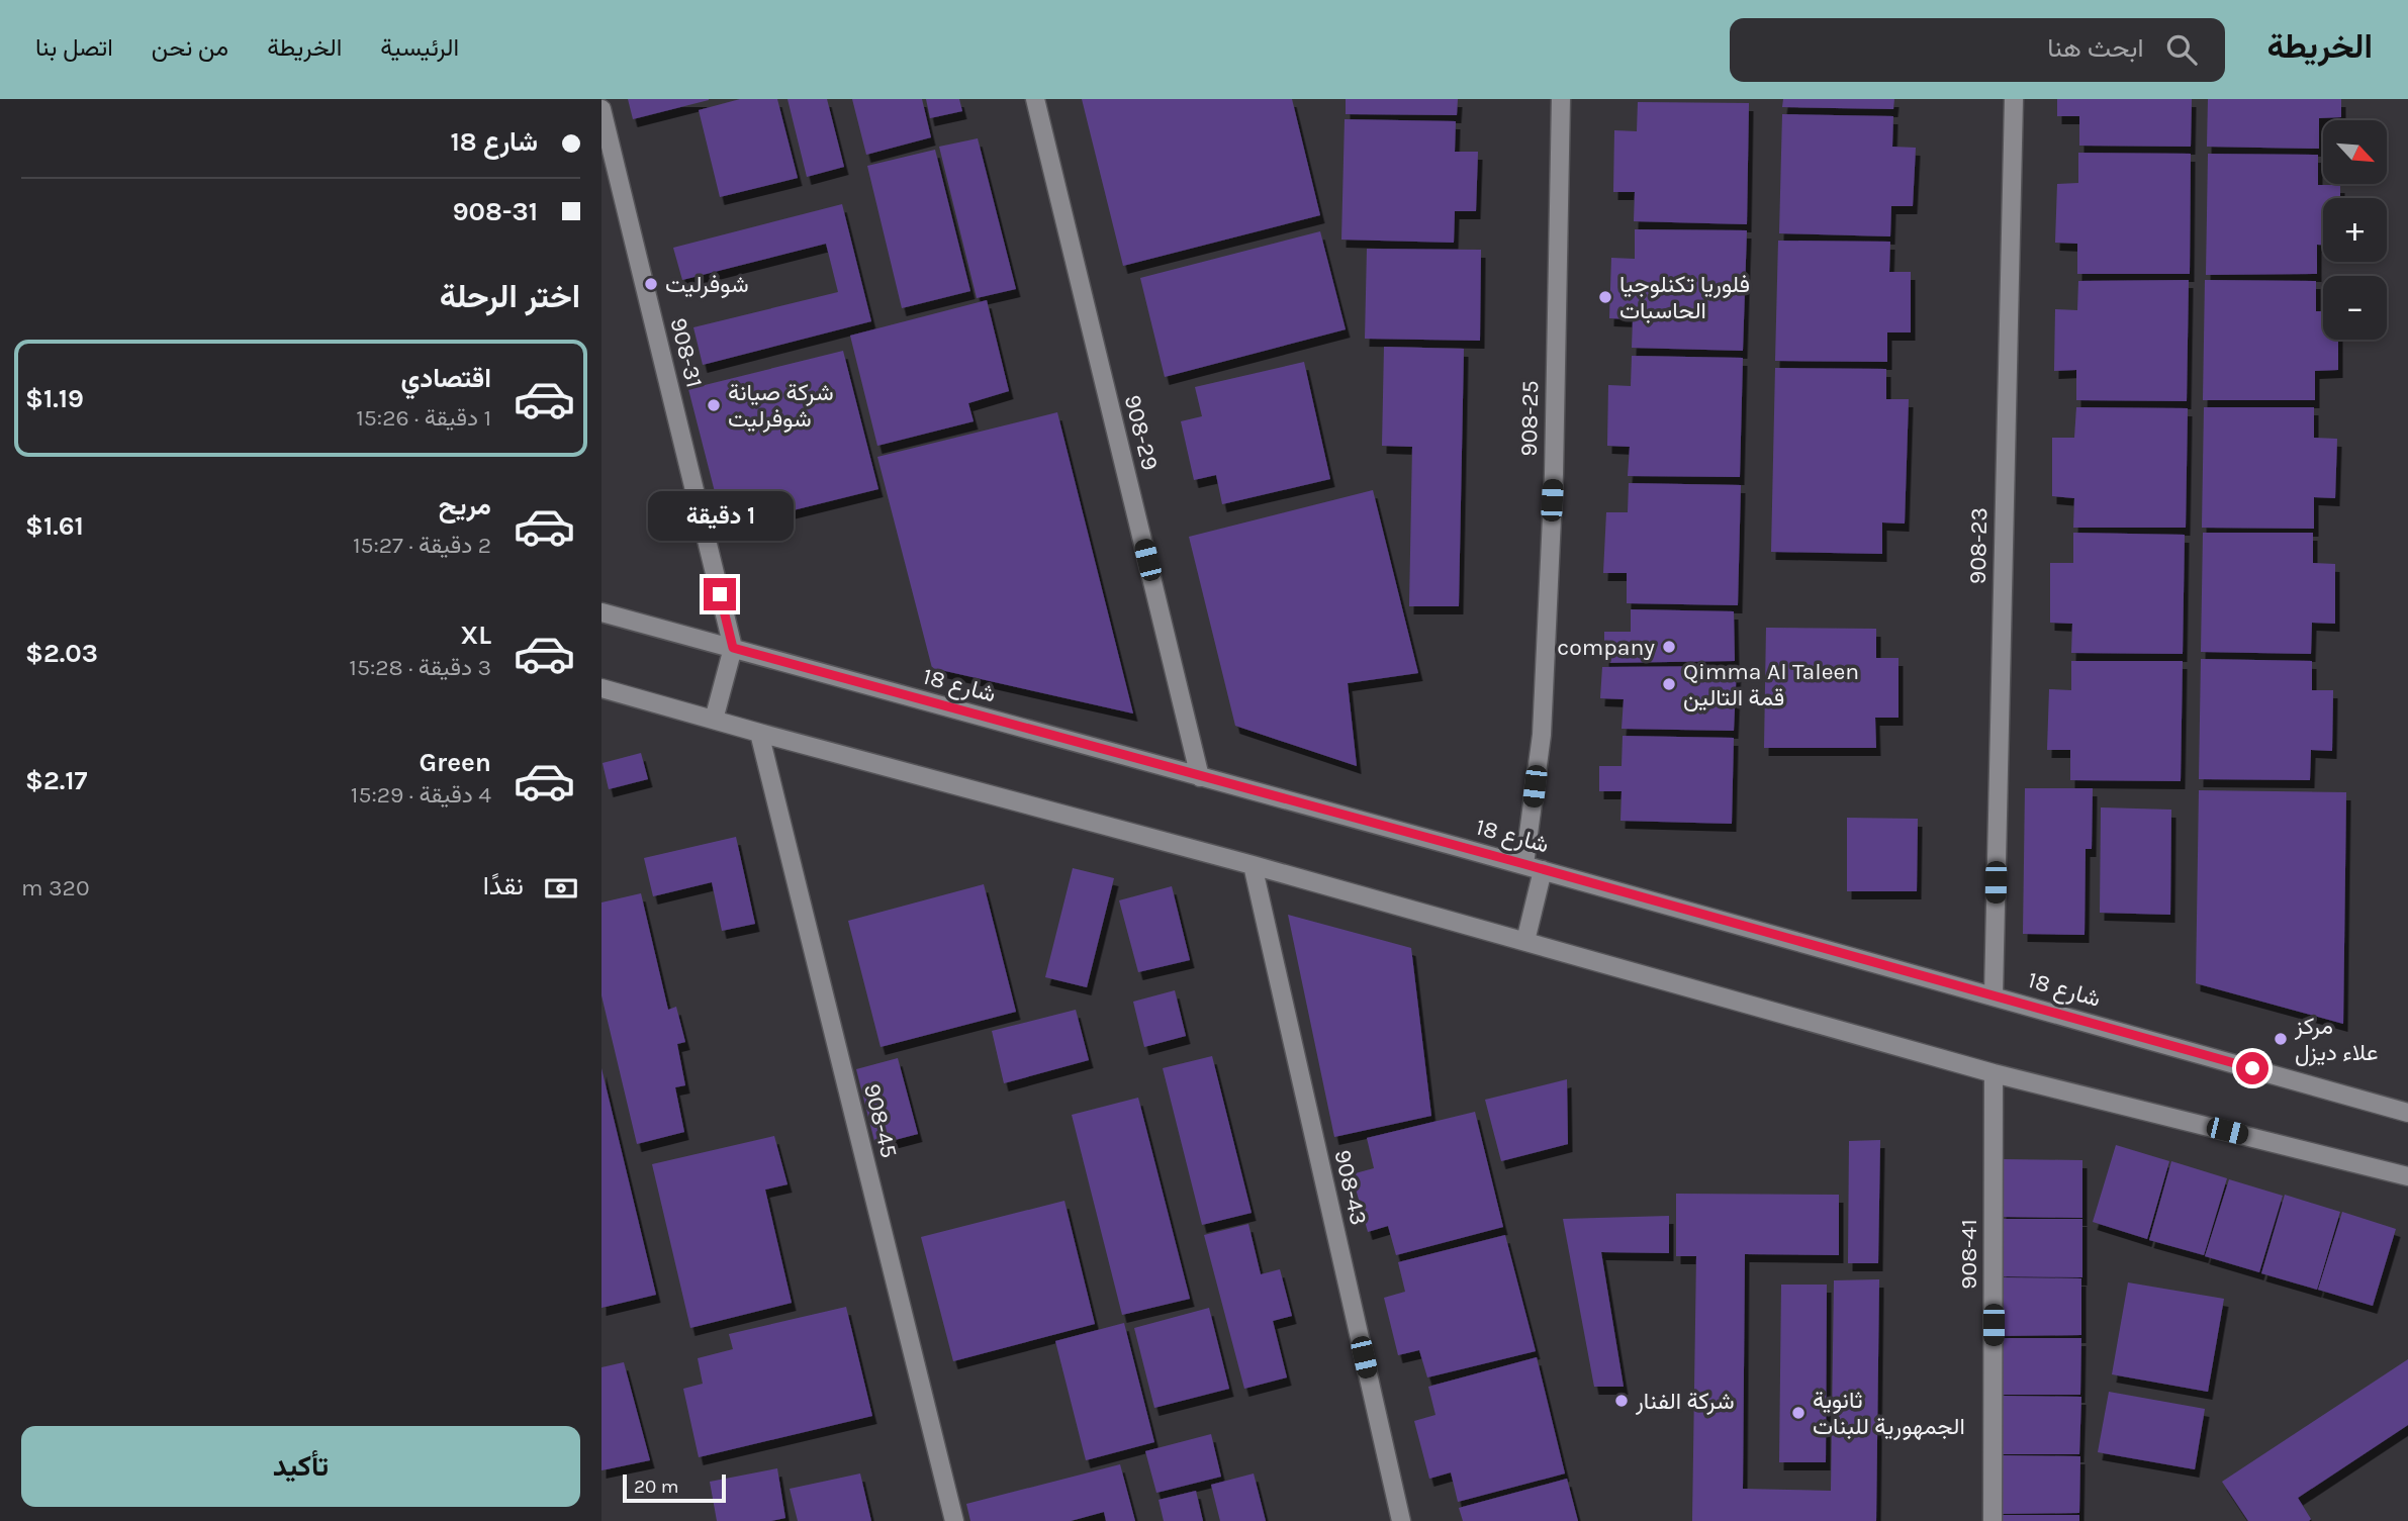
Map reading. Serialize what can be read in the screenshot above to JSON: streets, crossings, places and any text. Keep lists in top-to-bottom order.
{
  "streets": {
    "street": [
      "908-31",
      "908-25",
      "908-29",
      "908-23",
      "شارع 18",
      "908-45",
      "908-43",
      "908-41"
    ]
  },
  "crossings": [
    ["908-31", "شارع 18"],
    ["908-25", "شارع 18"],
    ["908-29", "شارع 18"],
    ["908-23", "شارع 18"]
  ],
  "places": [
    "شوفرليت",
    "فلوريا تكنلوجيا الحاسبات",
    "شركة صيانة شوفرليت",
    "company",
    "Qimma Al Taleen قمة التالين",
    "مركز علاء ديزل",
    "شركة الفنار",
    "ثانوية الجمهورية للبنات"
  ],
  "scale_bar": "20 m",
  "north": "bottom right",
  "page": {
    "header": "الخريطة",
    "search": "ابحث هنا",
    "nav": [
      "الرئيسية",
      "الخريطة",
      "من نحن",
      "اتصل بنا"
    ],
    "banner": ["شارع 18", "908-31"],
    "map_buttons": ["+", "−"],
    "heading": "اختر الرحلة",
    "list": [
      {
        "name": "اقتصادي",
        "note": "1 دقيقة · 15:26",
        "value": "$1.19"
      },
      {
        "name": "مريح",
        "note": "2 دقيقة · 15:27",
        "value": "$1.61"
      },
      {
        "name": "XL",
        "note": "3 دقيقة · 15:28",
        "value": "$2.03"
      },
      {
        "name": "Green",
        "note": "4 دقيقة · 15:29",
        "value": "$2.17"
      }
    ],
    "bubble": "1 دقيقة",
    "pay": ["نقدًا", "320 m"],
    "buttons": "تأكيد",
    "scale": "20 m"
  }
}
